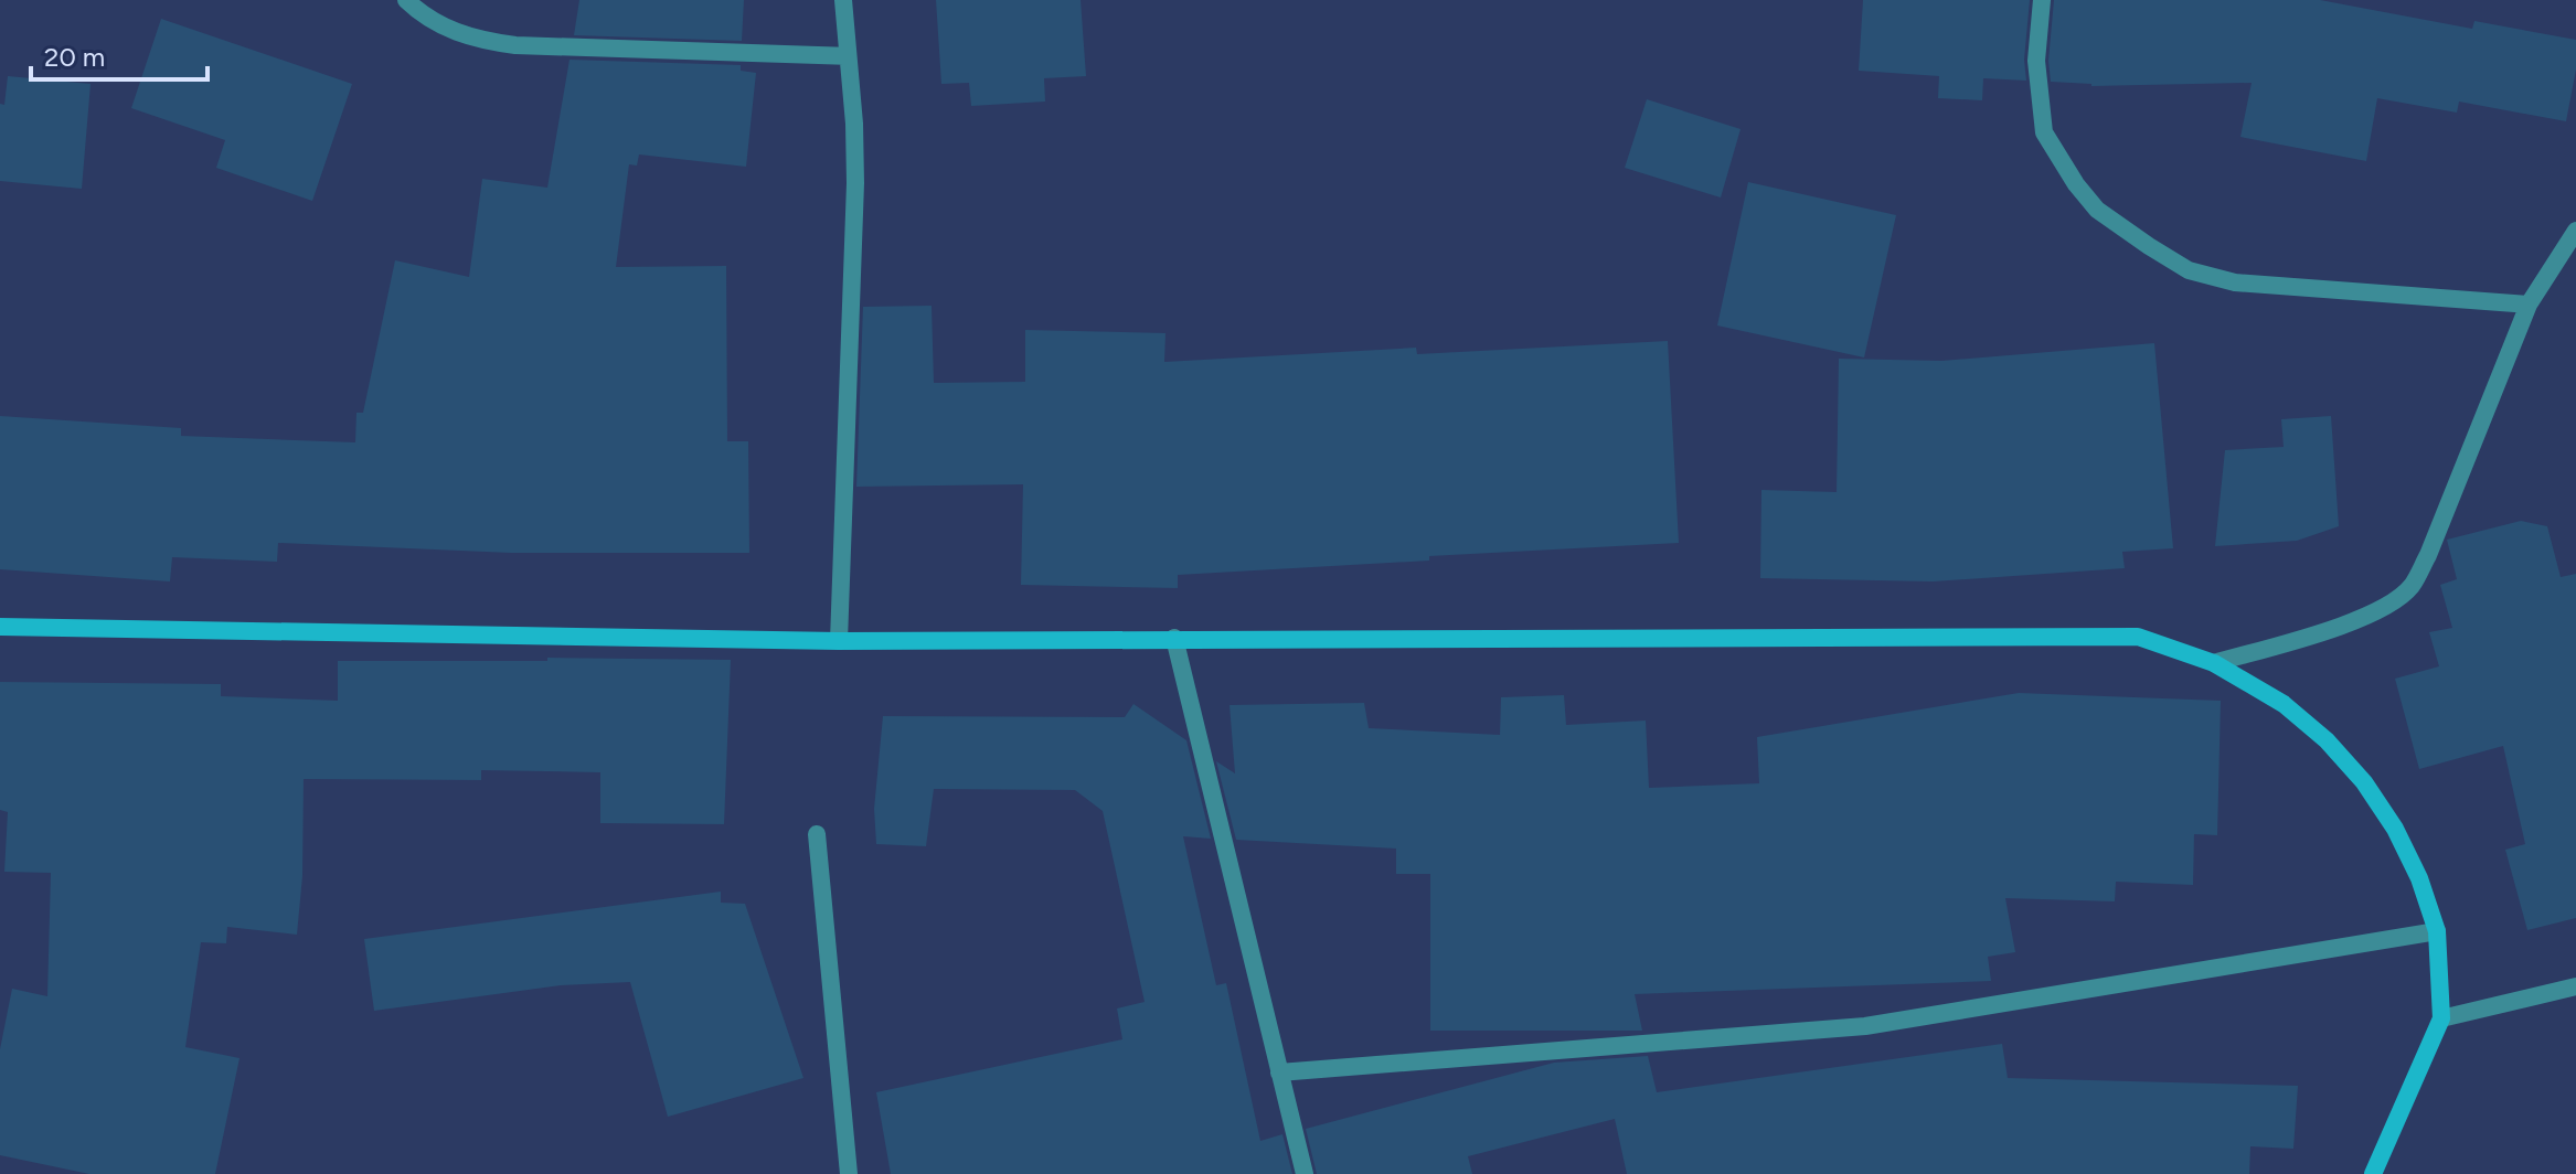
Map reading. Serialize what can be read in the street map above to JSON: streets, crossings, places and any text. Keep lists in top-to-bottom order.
{
  "scale_bar": "20 m"
}
